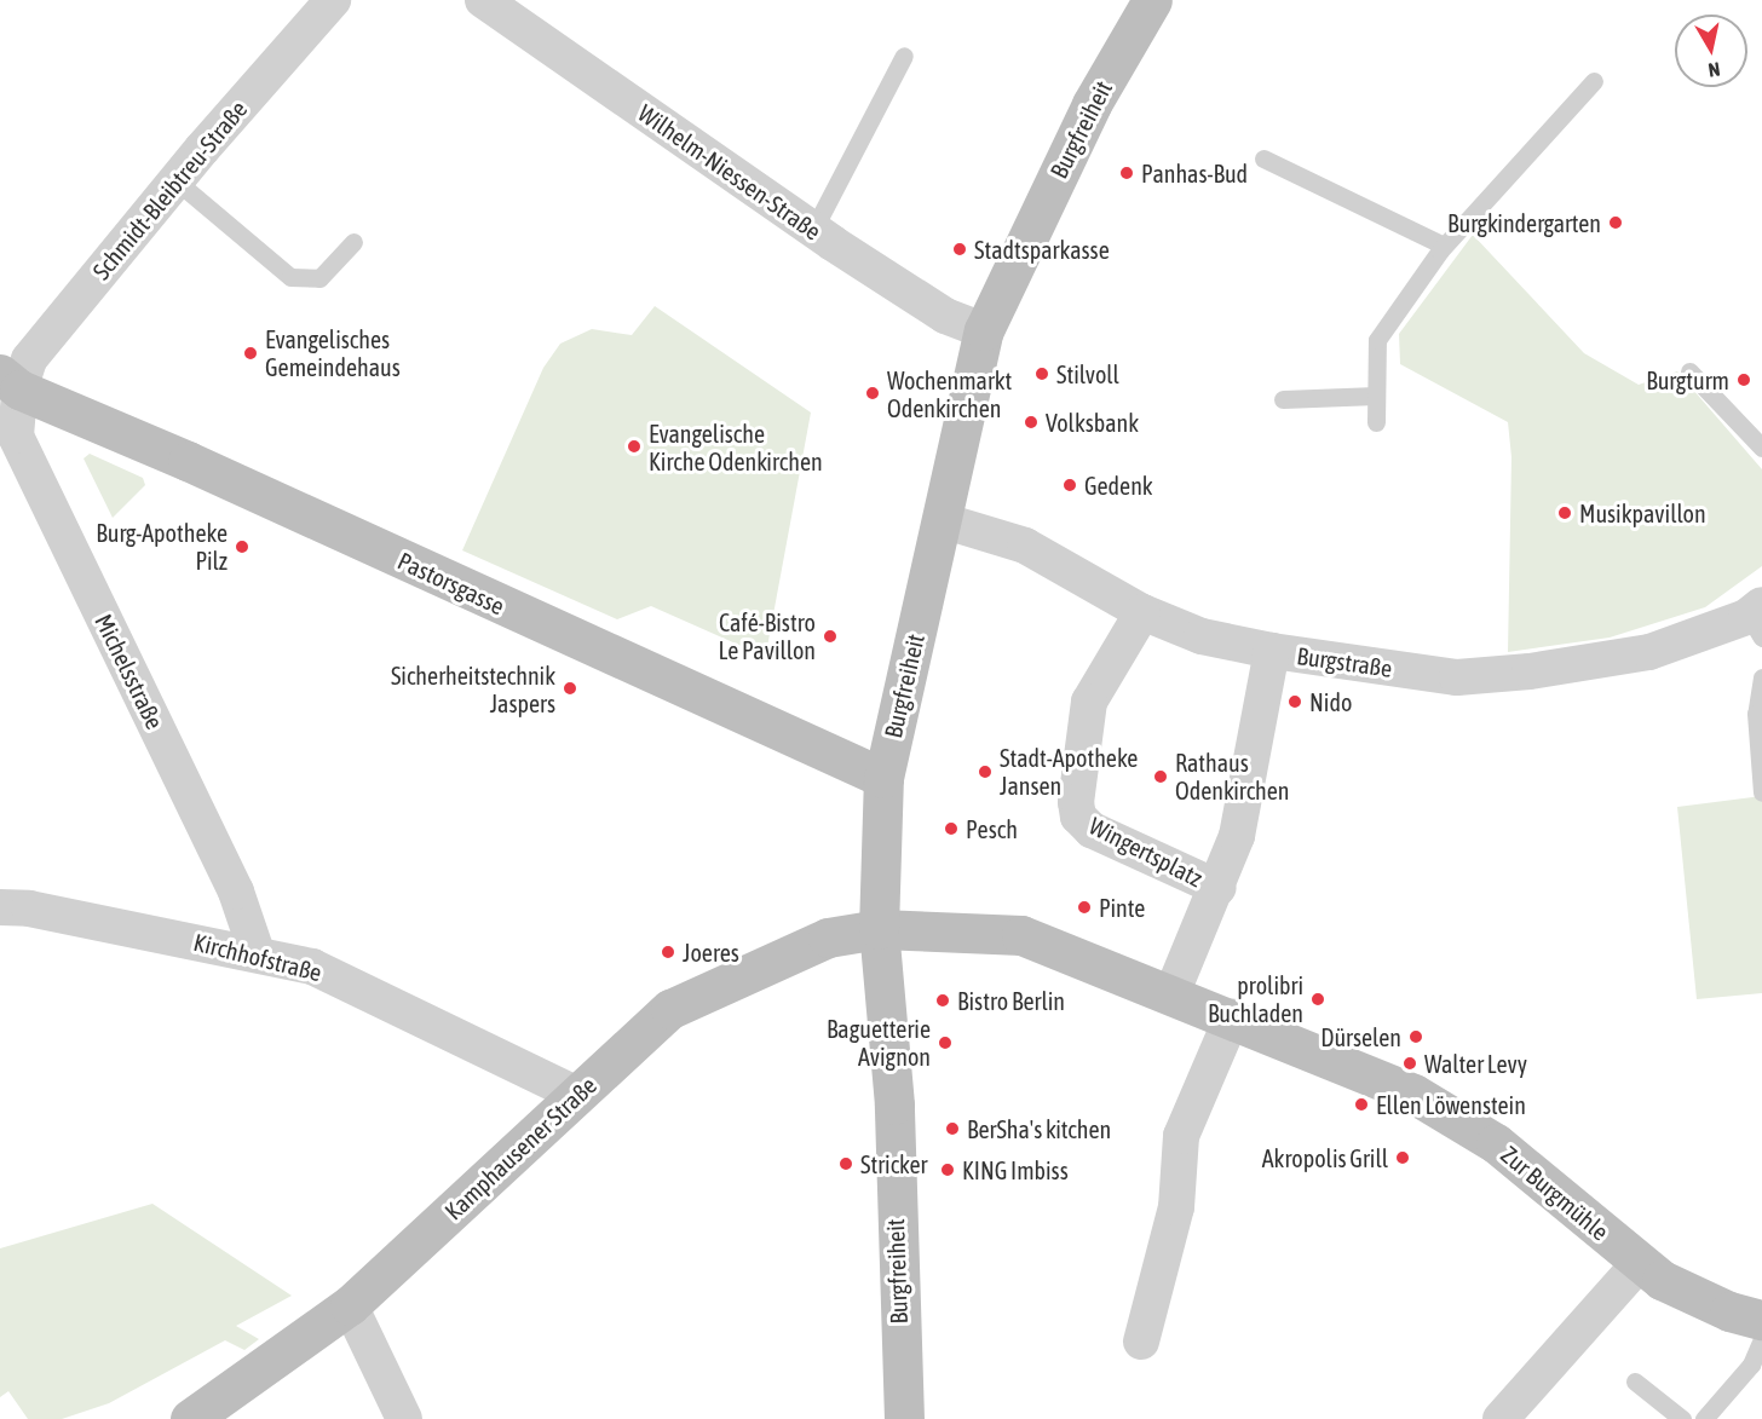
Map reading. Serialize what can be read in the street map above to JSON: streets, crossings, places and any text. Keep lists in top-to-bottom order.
{
  "streets": {
    "street": [
      "Burgfreiheit",
      "Wilhelm-Niessen-Straße",
      "Schmidt-Bleibtreu-Straße",
      "Pastorsgasse",
      "Burgstraße",
      "Michelsstraße",
      "Wingertsplatz",
      "Kirchhofstraße",
      "Kamphausener Straße",
      "Zur Burgmühle"
    ]
  },
  "crossings": [
    ["Burgfreiheit", "Wilhelm-Niessen-Straße"],
    ["Burgfreiheit", "Pastorsgasse"],
    ["Burgfreiheit", "Burgstraße"],
    ["Burgfreiheit", "Kamphausener Straße"],
    ["Burgfreiheit", "Zur Burgmühle"],
    ["Schmidt-Bleibtreu-Straße", "Pastorsgasse"],
    ["Schmidt-Bleibtreu-Straße", "Michelsstraße"],
    ["Pastorsgasse", "Michelsstraße"],
    ["Burgstraße", "Wingertsplatz"],
    ["Michelsstraße", "Kirchhofstraße"],
    ["Kirchhofstraße", "Kamphausener Straße"],
    ["Kamphausener Straße", "Zur Burgmühle"]
  ],
  "places": [
    "Panhas-Bud",
    "Burgkindergarten",
    "Stadtsparkasse",
    "Evangelisches Gemeindehaus",
    "Stilvoll",
    "Burgturm",
    "Wochenmarkt Odenkirchen",
    "Volksbank",
    "Evangelische Kirche Odenkirchen",
    "Gedenk",
    "Musikpavillon",
    "Burg-Apotheke Pilz",
    "Café-Bistro Le Pavillon",
    "Sicherheitstechnik Jaspers",
    "Nido",
    "Stadt-Apotheke Jansen",
    "Rathaus Odenkirchen",
    "Pesch",
    "Pinte",
    "Joeres",
    "prolibri Buchladen",
    "Bistro Berlin",
    "Dürselen",
    "Baguetterie Avignon",
    "Walter Levy",
    "Ellen Löwenstein",
    "BerSha's kitchen",
    "Akropolis Grill",
    "Stricker",
    "KING Imbiss"
  ],
  "north": "bottom"
}
